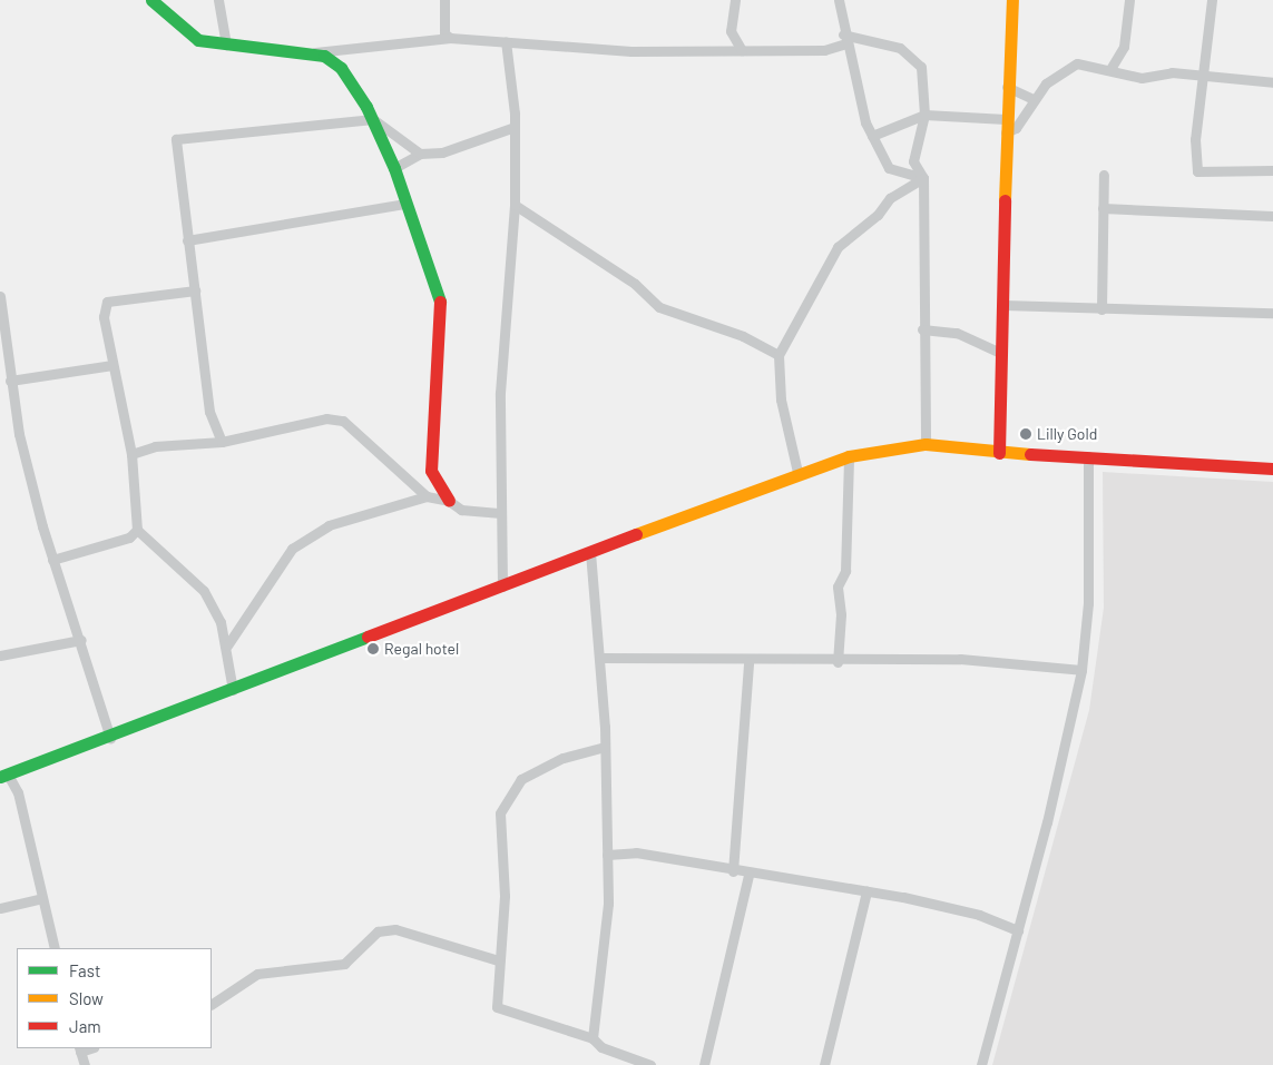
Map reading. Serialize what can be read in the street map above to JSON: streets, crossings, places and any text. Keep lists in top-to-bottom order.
{
  "places": ["Lilly Gold", "Regal hotel"],
  "legend": ["Fast", "Slow", "Jam"]
}
